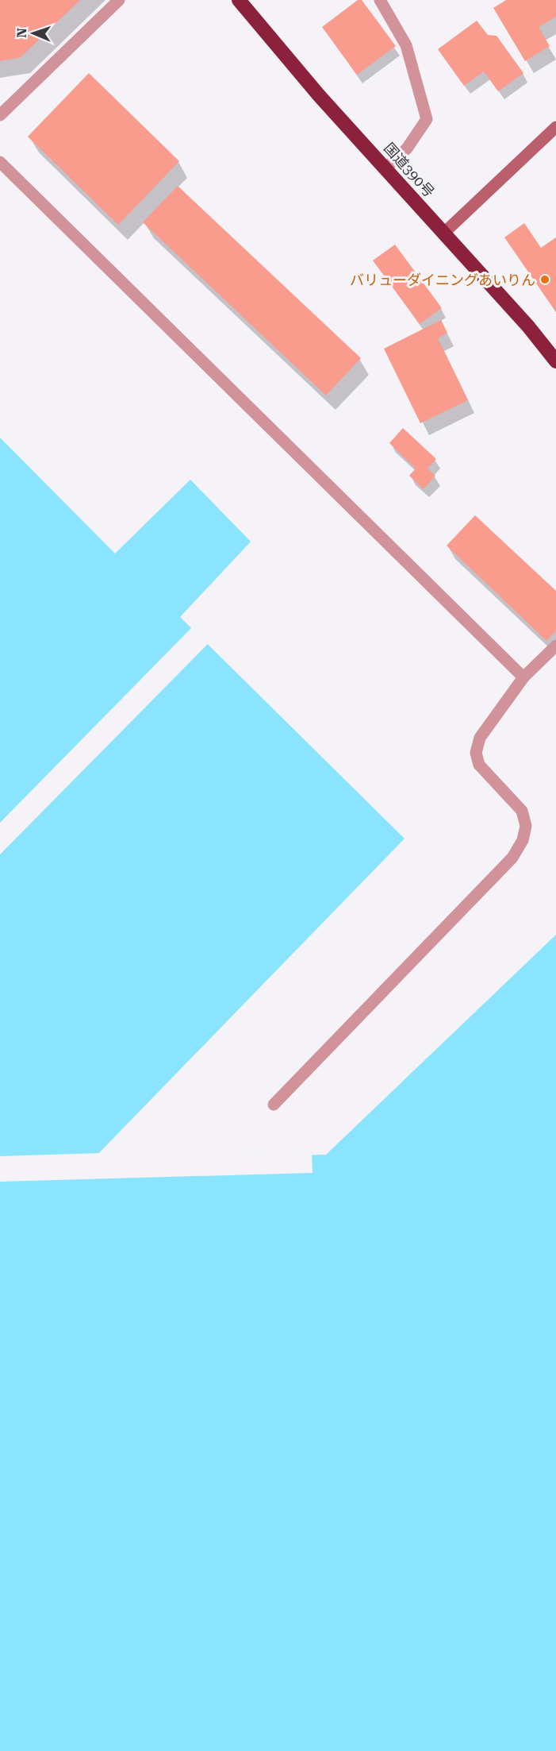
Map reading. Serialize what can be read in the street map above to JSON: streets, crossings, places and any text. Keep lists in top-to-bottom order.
{
  "streets": {
    "highway": ["国道390号"]
  },
  "places": ["バリューダイニングあいりん"],
  "north": "left"
}
